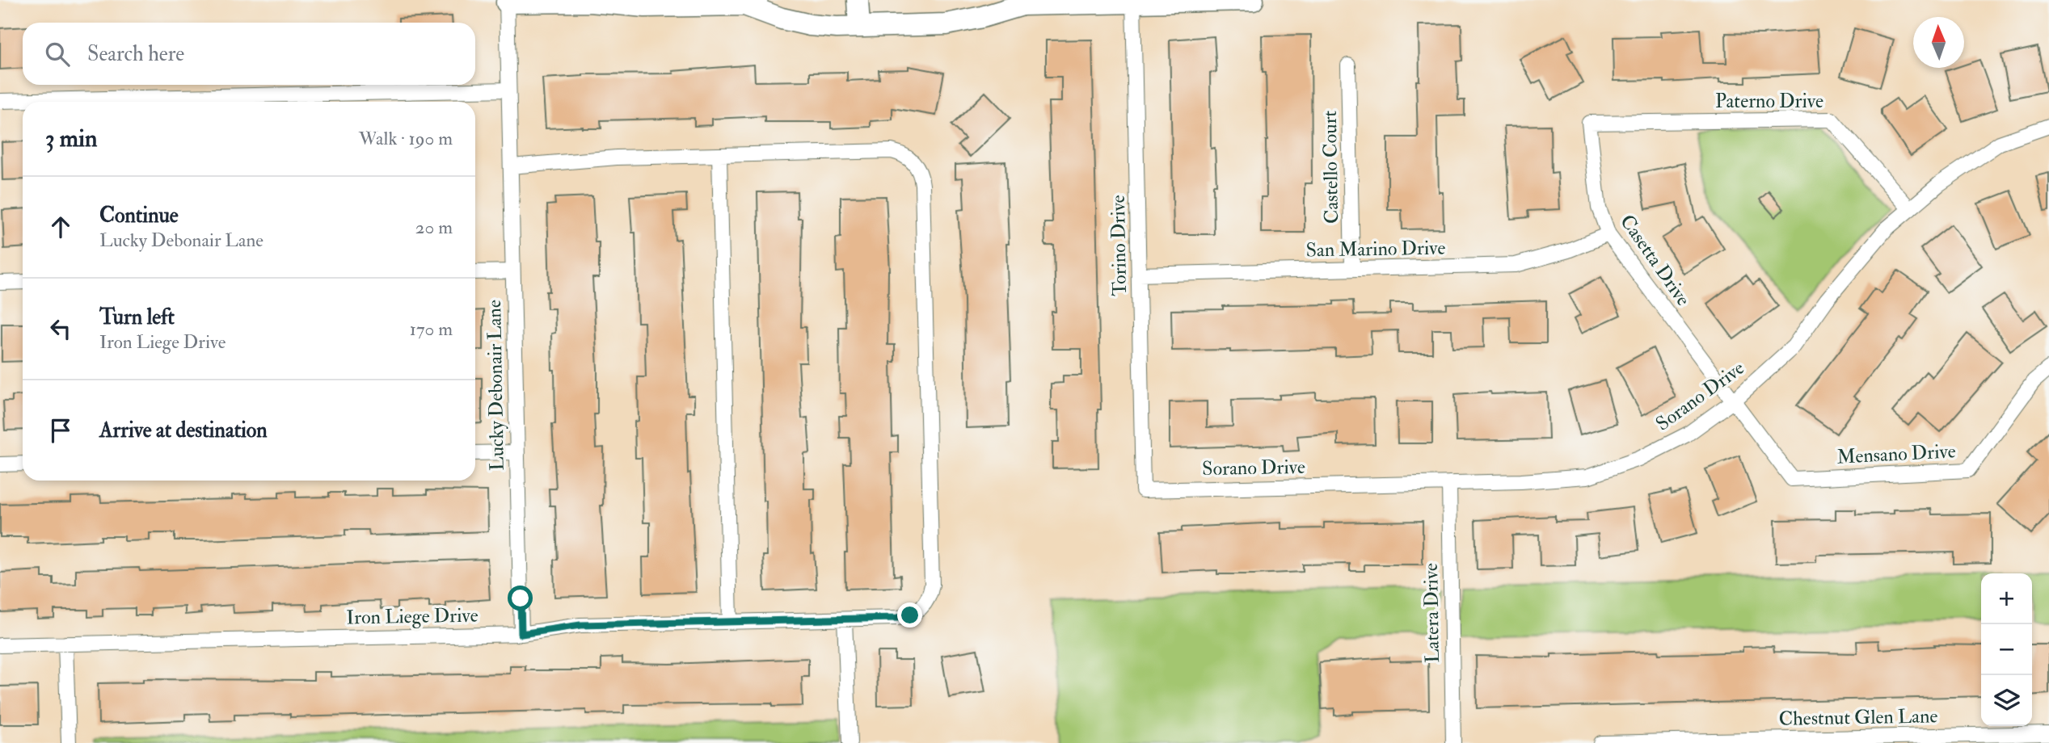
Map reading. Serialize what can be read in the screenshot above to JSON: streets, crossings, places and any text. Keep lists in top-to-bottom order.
{
  "streets": {
    "street": [
      "Paterno Drive",
      "Castello Court",
      "Torino Drive",
      "San Marino Drive",
      "Casetta Drive",
      "Lucky Debonair Lane",
      "Sorano Drive",
      "Mensano Drive",
      "Latera Drive",
      "Iron Liege Drive",
      "Chestnut Glen Lane"
    ]
  },
  "crossings": [
    ["Paterno Drive", "Casetta Drive"],
    ["Paterno Drive", "Sorano Drive"],
    ["Castello Court", "San Marino Drive"],
    ["Torino Drive", "San Marino Drive"],
    ["Torino Drive", "Sorano Drive"],
    ["San Marino Drive", "Casetta Drive"],
    ["Casetta Drive", "Sorano Drive"],
    ["Casetta Drive", "Mensano Drive"],
    ["Lucky Debonair Lane", "Iron Liege Drive"],
    ["Sorano Drive", "Mensano Drive"],
    ["Sorano Drive", "Latera Drive"]
  ],
  "north": "top",
  "page": {
    "search": "Search here",
    "heading": ["3 min", "Walk · 190 m"],
    "list": [
      ["Continue", "Lucky Debonair Lane", "20 m"],
      ["Turn left", "Iron Liege Drive", "170 m"],
      "Arrive at destination"
    ],
    "map_buttons": ["+", "−"]
  }
}
